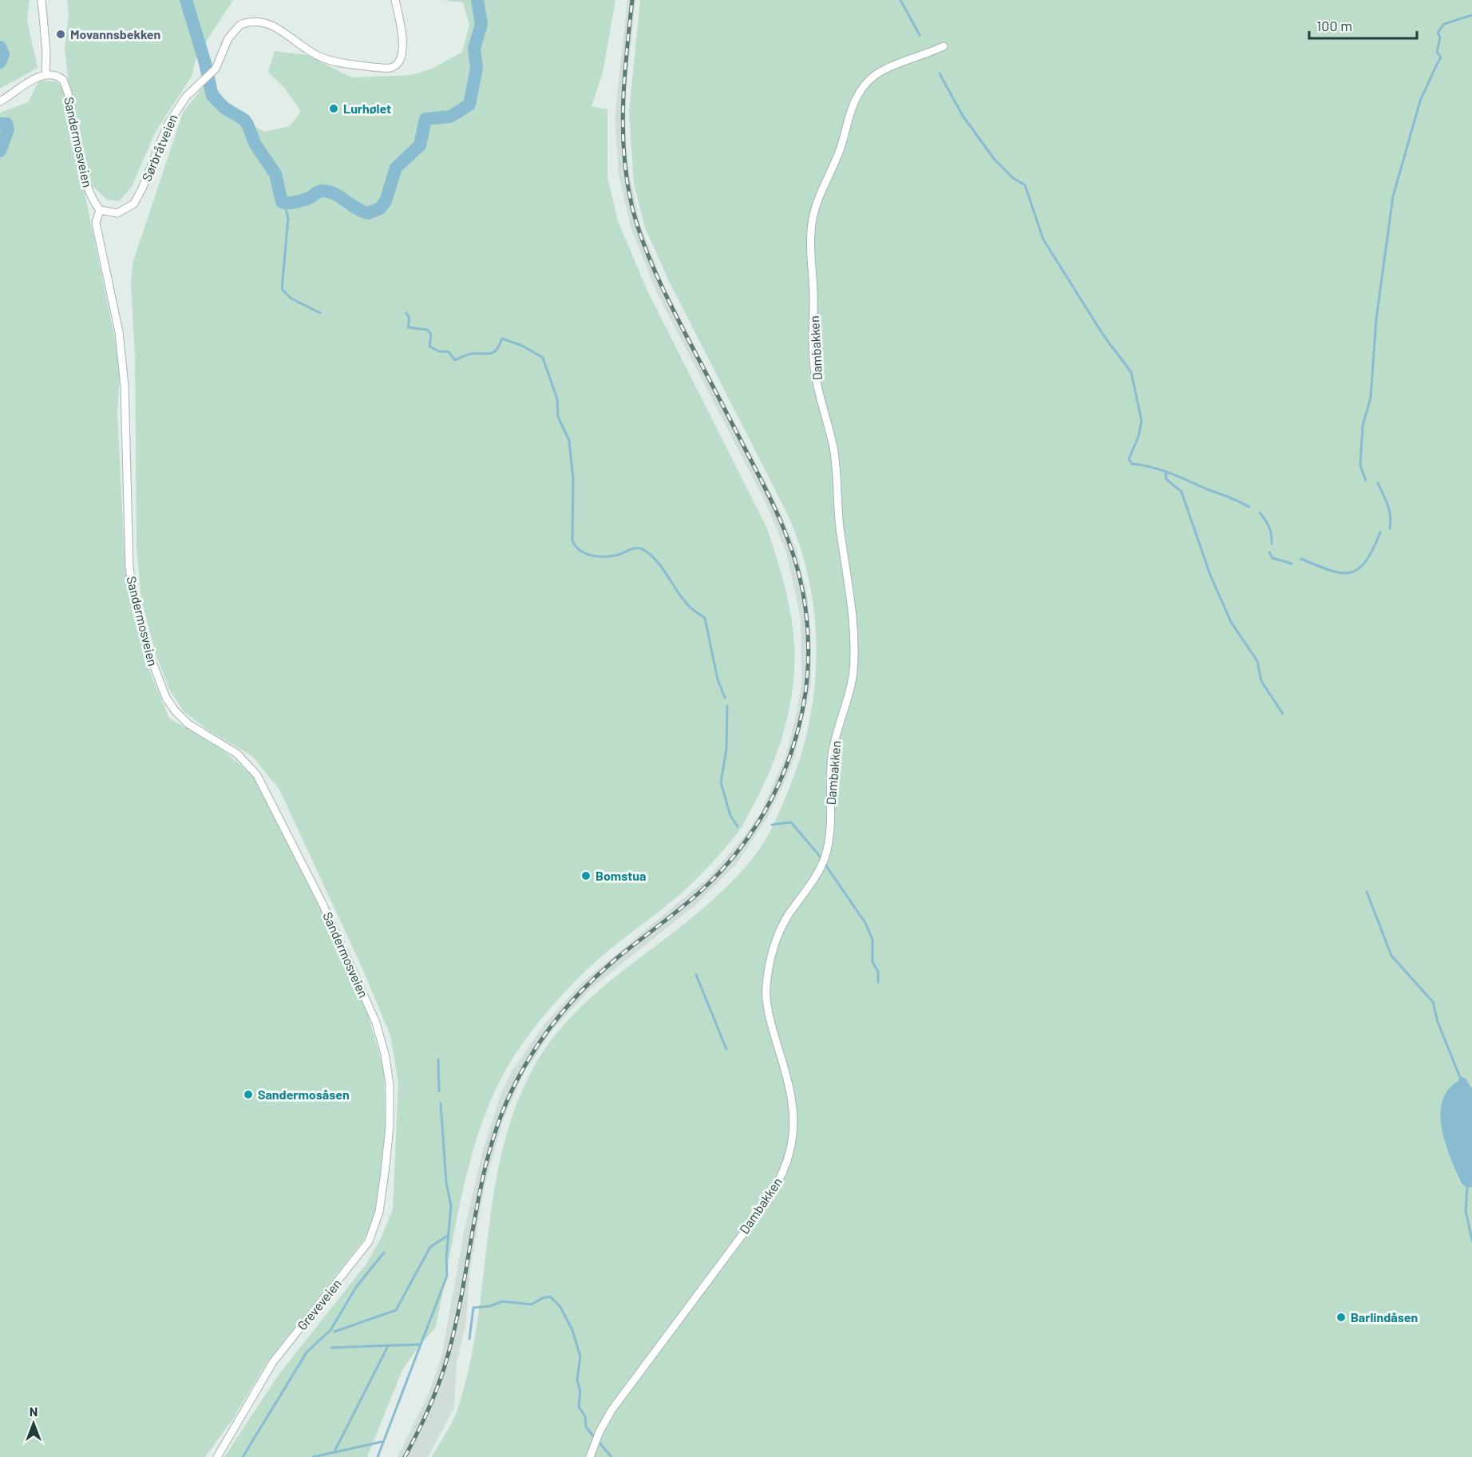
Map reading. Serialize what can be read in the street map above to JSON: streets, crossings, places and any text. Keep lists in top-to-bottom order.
{
  "streets": {
    "street": [
      "Sandermosveien",
      "Sørbråtveien",
      "Dambakken",
      "Greveveien"
    ]
  },
  "crossings": [
    ["Sandermosveien", "Sørbråtveien"],
    ["Sandermosveien", "Greveveien"]
  ],
  "places": [
    "Movannsbekken",
    "Lurhølet",
    "Bomstua",
    "Sandermosåsen",
    "Barlindåsen"
  ],
  "scale_bar": "100 m",
  "north": "top"
}
